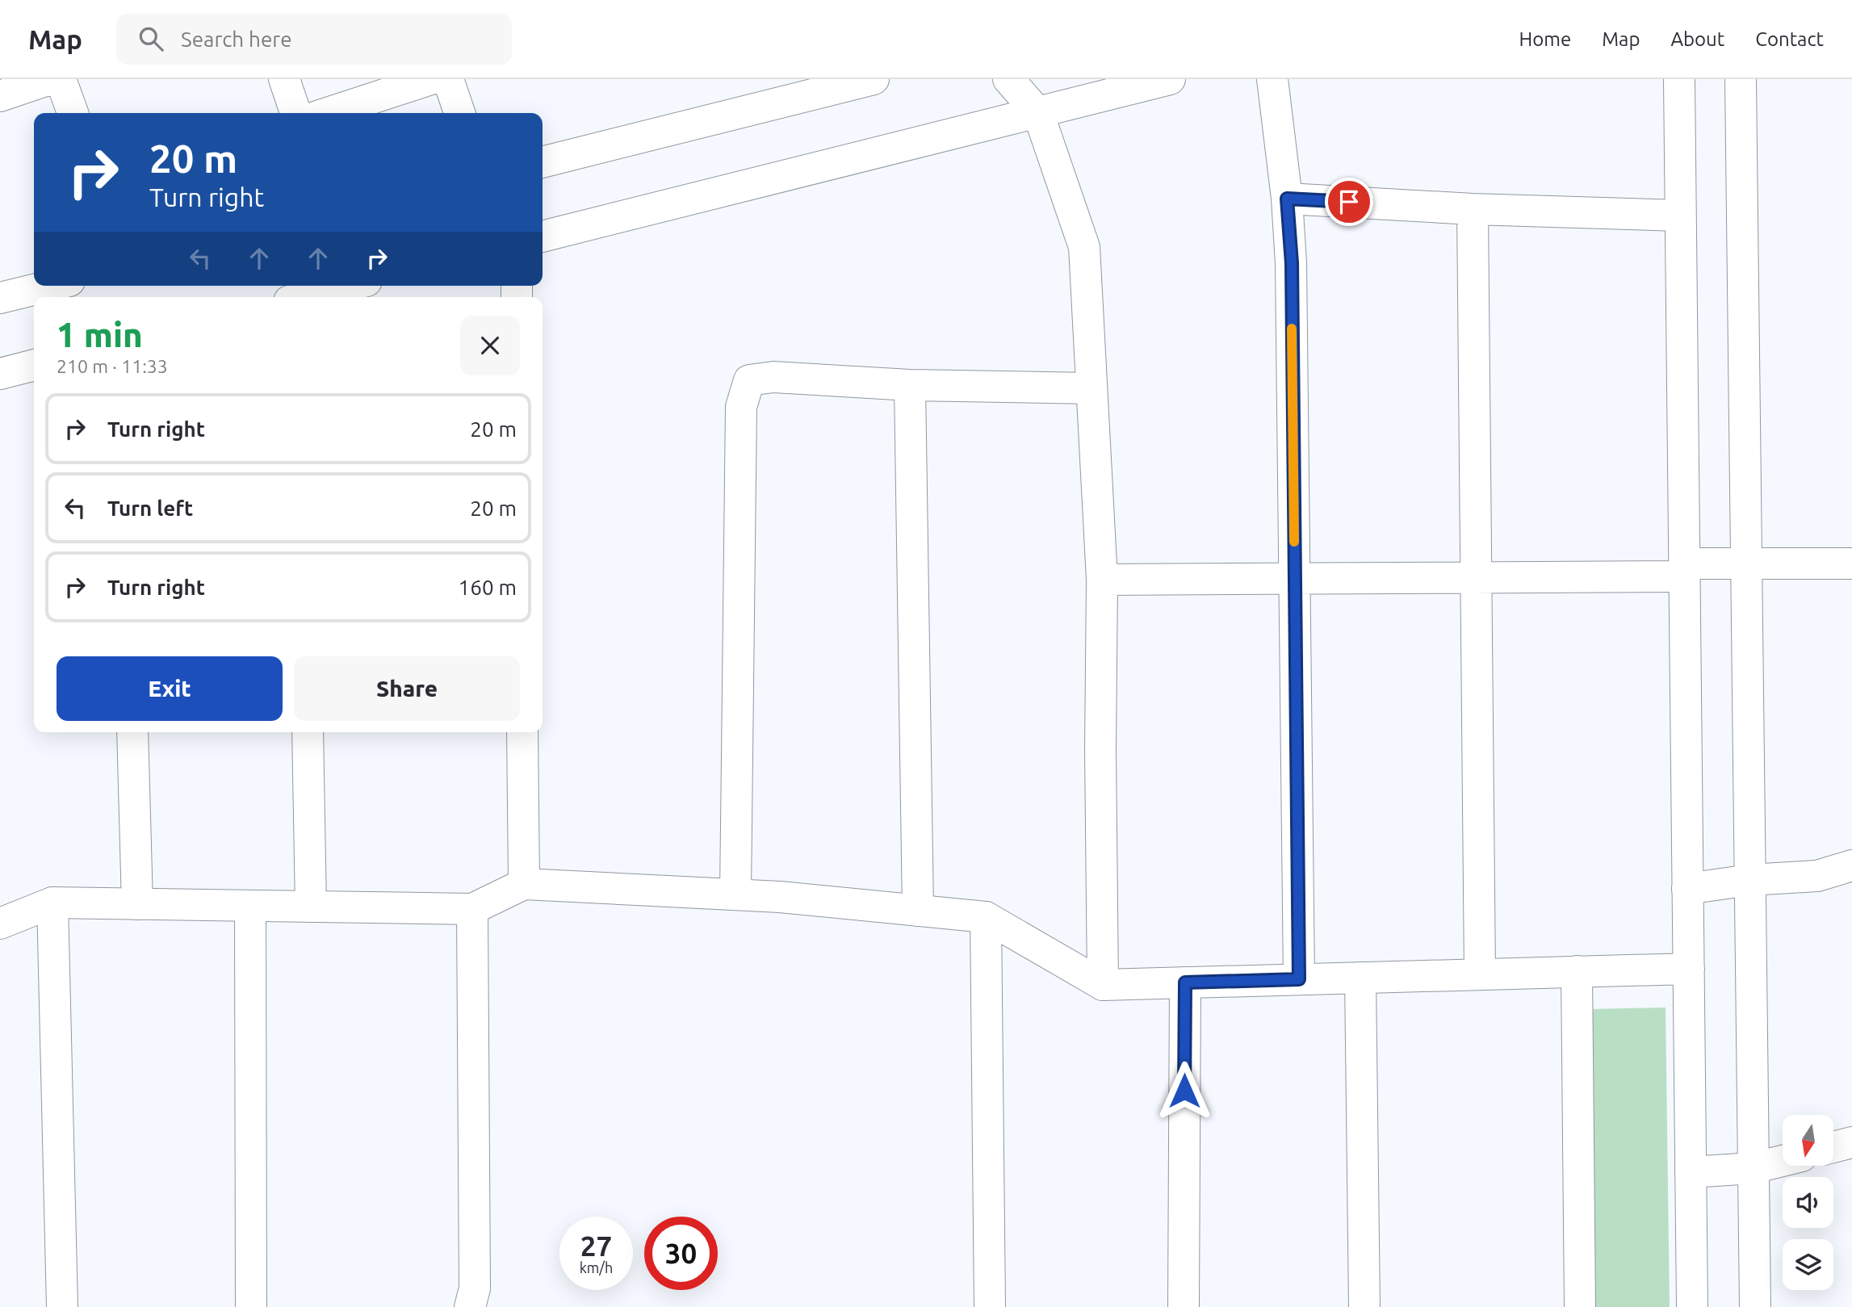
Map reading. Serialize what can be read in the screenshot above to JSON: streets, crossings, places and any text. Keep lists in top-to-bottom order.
{
  "north": "bottom",
  "page": {
    "header": "Map",
    "search": "Search here",
    "nav": [
      "Home",
      "Map",
      "About",
      "Contact"
    ],
    "turn": ["20 m", "Turn right"],
    "heading": ["1 min", "210 m · 11:33"],
    "list": [
      {
        "name": "Turn right",
        "value": "20 m"
      },
      {
        "name": "Turn left",
        "value": "20 m"
      },
      {
        "name": "Turn right",
        "value": "160 m"
      }
    ],
    "buttons": ["Exit", "Share"],
    "speed": "27 km/h",
    "limit": "30"
  }
}
